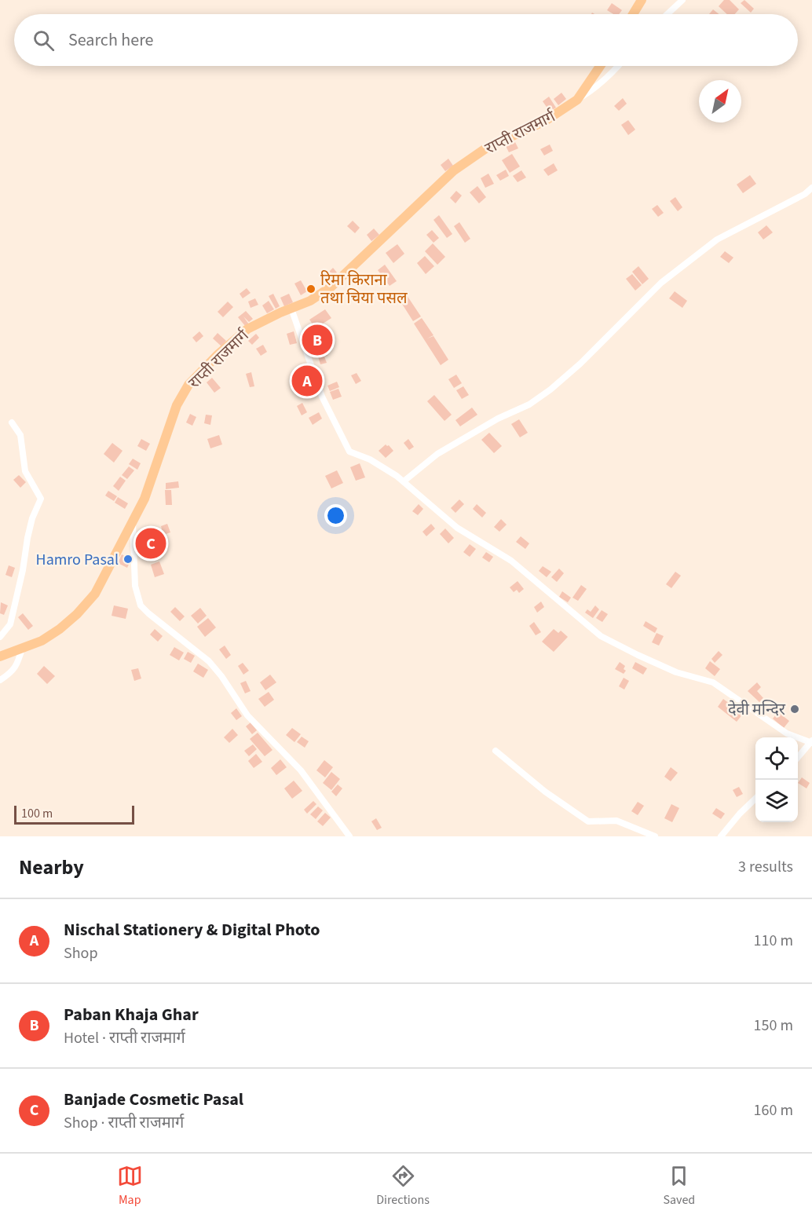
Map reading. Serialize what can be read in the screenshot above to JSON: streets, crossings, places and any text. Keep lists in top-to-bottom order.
{
  "streets": {
    "main road": ["राप्ती राजमार्ग"]
  },
  "places": ["रिमा किराना तथा चिया पसल", "Hamro Pasal", "देवी मन्दिर"],
  "scale_bar": "100 m",
  "north": "top right",
  "page": {
    "search": "Search here",
    "pins": ["B", "A", "C"],
    "scale": "100 m",
    "heading": ["Nearby", "3 results"],
    "list": [
      {
        "mark": "A",
        "name": "Nischal Stationery & Digital Photo",
        "note": "Shop",
        "value": "110 m"
      },
      {
        "mark": "B",
        "name": "Paban Khaja Ghar",
        "note": "Hotel · राप्ती राजमार्ग",
        "value": "150 m"
      },
      {
        "mark": "C",
        "name": "Banjade Cosmetic Pasal",
        "note": "Shop · राप्ती राजमार्ग",
        "value": "160 m"
      }
    ],
    "nav": ["Map", "Directions", "Saved"]
  }
}
